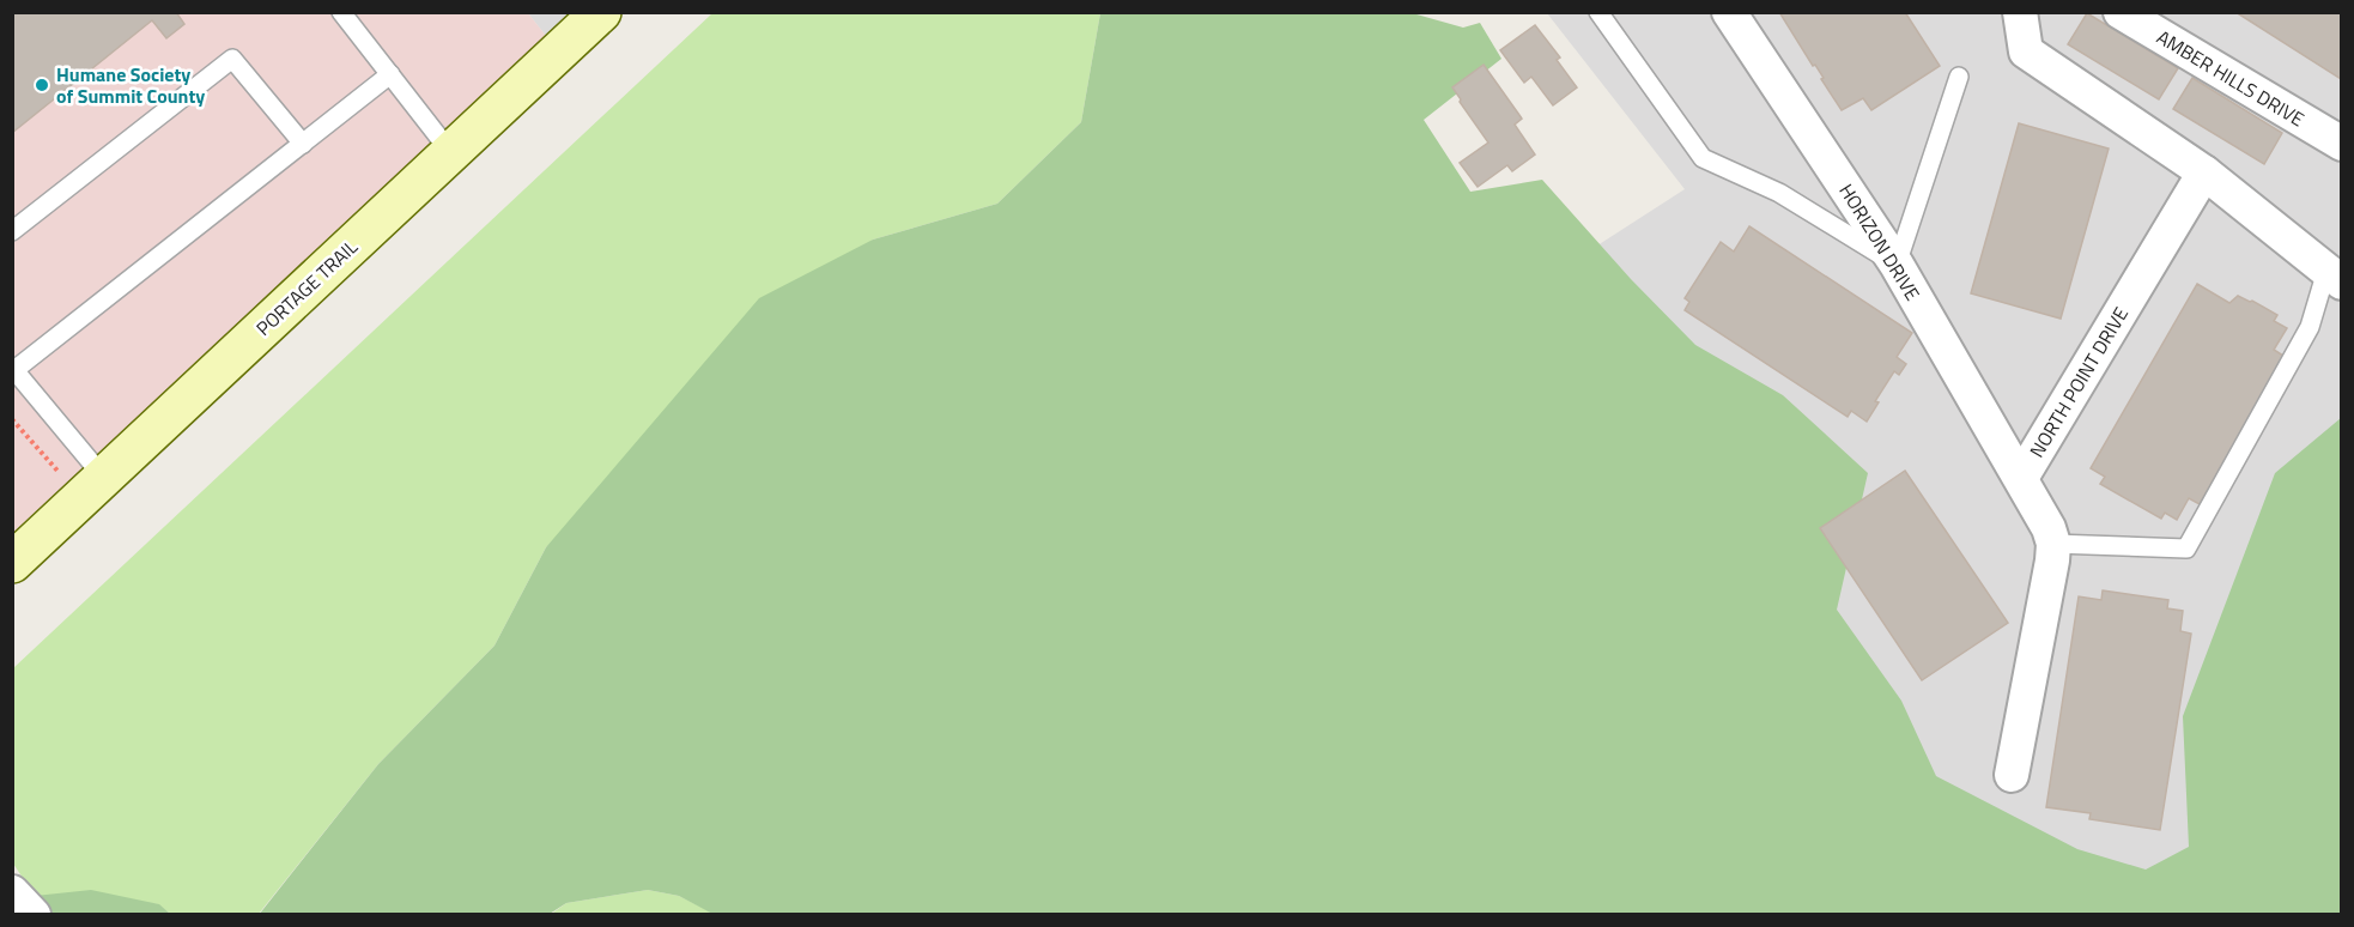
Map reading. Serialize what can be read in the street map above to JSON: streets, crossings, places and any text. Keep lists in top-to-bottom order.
{
  "streets": {
    "main road": ["PORTAGE TRAIL"],
    "street": ["AMBER HILLS DRIVE", "HORIZON DRIVE", "NORTH POINT DRIVE"]
  },
  "crossings": [
    ["HORIZON DRIVE", "NORTH POINT DRIVE"]
  ],
  "places": ["Humane Society of Summit County"]
}
